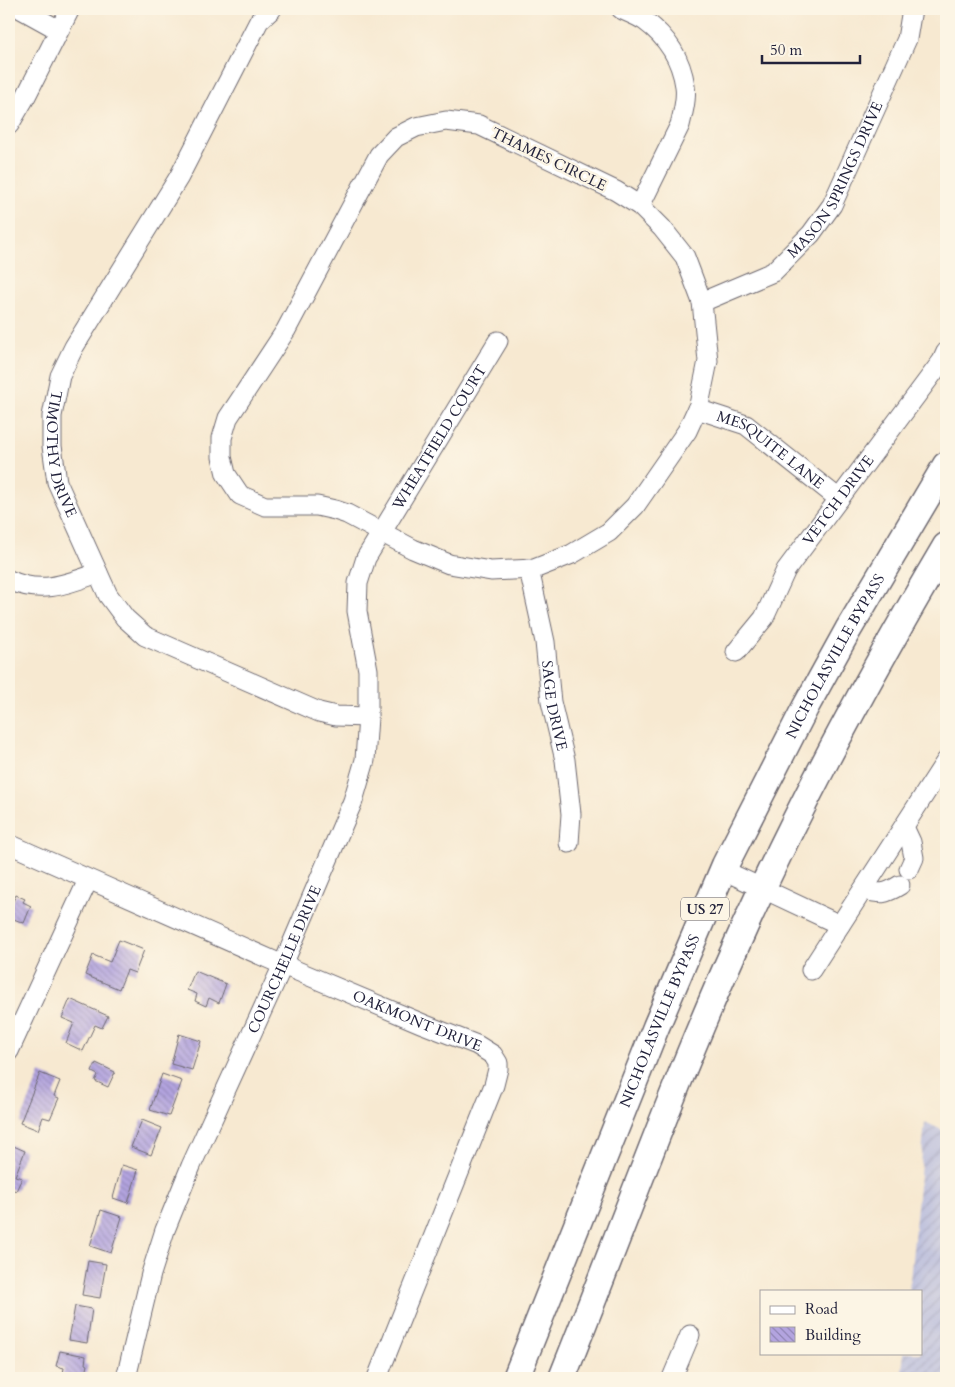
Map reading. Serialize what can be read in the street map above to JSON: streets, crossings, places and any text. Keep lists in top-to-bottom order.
{
  "streets": {
    "highway": ["NICHOLASVILLE BYPASS", "US 27"],
    "street": [
      "THAMES CIRCLE",
      "MASON SPRINGS DRIVE",
      "WHEATFIELD COURT",
      "MESQUITE LANE",
      "TIMOTHY DRIVE",
      "VETCH DRIVE",
      "SAGE DRIVE",
      "COURCHELLE DRIVE",
      "OAKMONT DRIVE"
    ]
  },
  "crossings": [
    ["THAMES CIRCLE", "MASON SPRINGS DRIVE"],
    ["THAMES CIRCLE", "WHEATFIELD COURT"],
    ["THAMES CIRCLE", "MESQUITE LANE"],
    ["THAMES CIRCLE", "SAGE DRIVE"],
    ["THAMES CIRCLE", "COURCHELLE DRIVE"],
    ["WHEATFIELD COURT", "COURCHELLE DRIVE"],
    ["MESQUITE LANE", "VETCH DRIVE"],
    ["TIMOTHY DRIVE", "COURCHELLE DRIVE"],
    ["COURCHELLE DRIVE", "OAKMONT DRIVE"]
  ],
  "legend": ["Road", "Building"],
  "scale_bar": "50 m"
}
